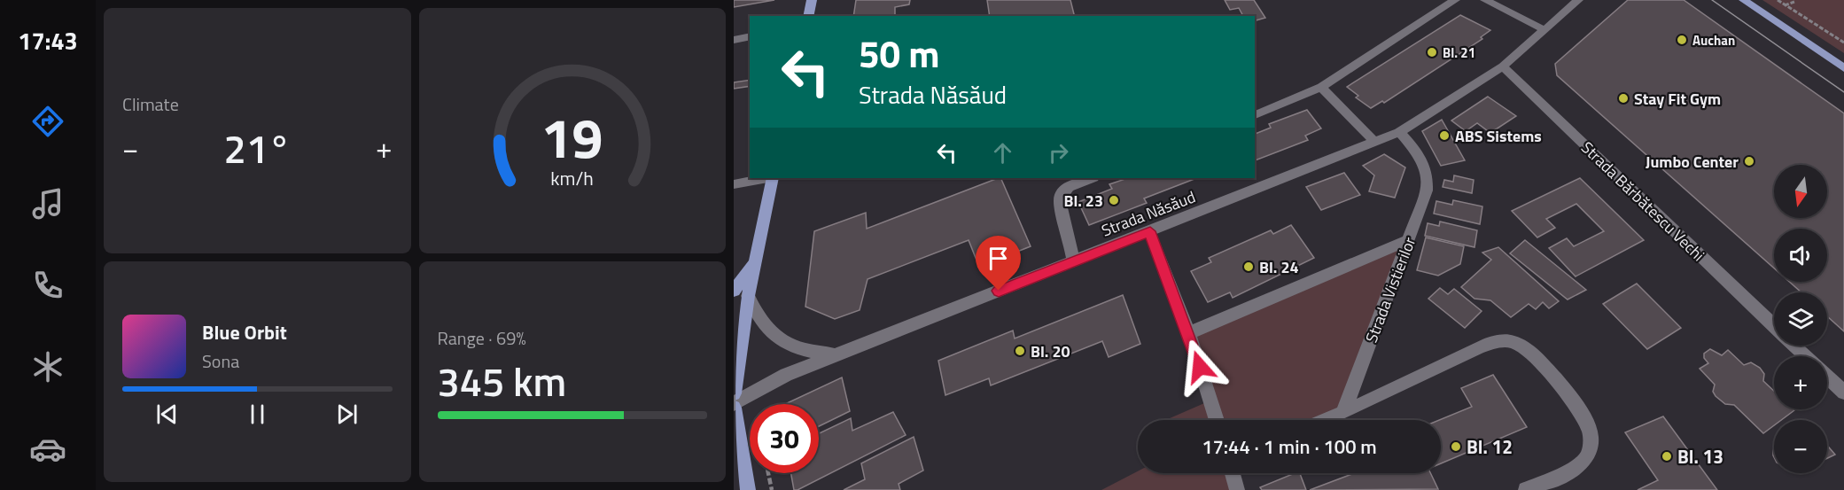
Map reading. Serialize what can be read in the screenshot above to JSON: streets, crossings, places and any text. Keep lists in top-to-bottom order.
{
  "streets": {
    "street": ["Strada Bărbătescu Vechi", "Strada Năsăud", "Strada Vistierilor"]
  },
  "crossings": [
    ["Strada Bărbătescu Vechi", "Strada Năsăud"],
    ["Strada Năsăud", "Strada Vistierilor"]
  ],
  "places": [
    "Auchan",
    "Bl. 21",
    "Stay Fit Gym",
    "ABS Sistems",
    "Jumbo Center",
    "Bl. 23",
    "Bl. 24",
    "Bl. 20",
    "Bl. 12",
    "Bl. 13"
  ],
  "north": "bottom",
  "page": {
    "tabs": "17:43",
    "tile": [
      "Climate",
      ["Range · 69%", "345 km"]
    ],
    "turn": ["50 m", "Strada Năsăud"],
    "heat": ["−", "21°", "+"],
    "map_buttons": ["+", "−"],
    "song": ["Blue Orbit", "Sona"],
    "limit": "30",
    "trip": "17:44 · 1 min · 100 m",
    "gauge": ["19", "km/h"]
  }
}
